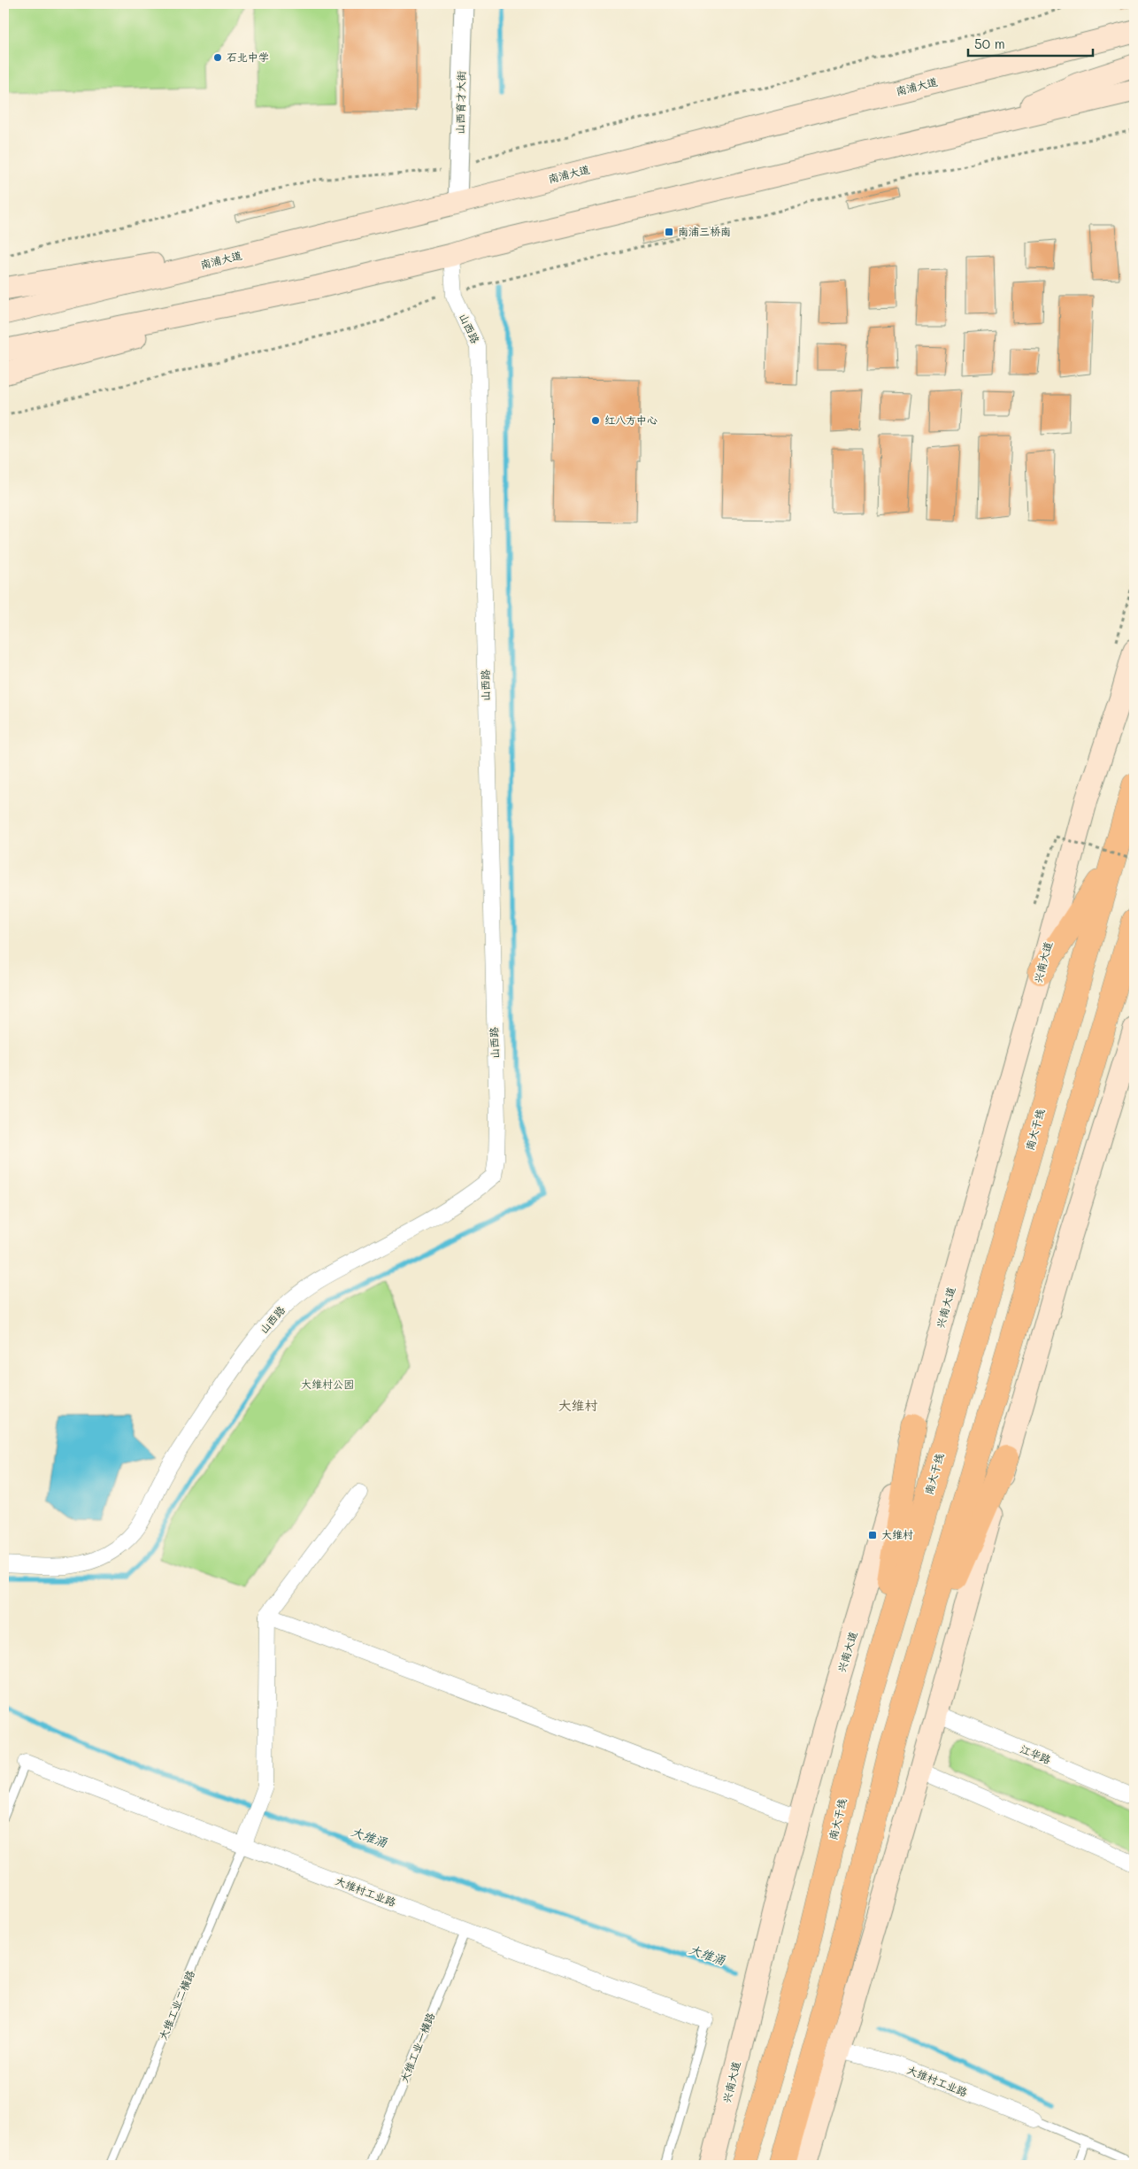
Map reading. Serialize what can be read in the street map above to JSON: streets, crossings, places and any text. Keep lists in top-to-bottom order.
{
  "streets": {
    "highway": ["南大干线"],
    "main road": ["南浦大道", "兴南大道"],
    "street": [
      "山西育才大街",
      "山西路",
      "江华路",
      "大维村工业路"
    ],
    "lane": ["大维工业二横路", "大维工业一横路"]
  },
  "crossings": [
    ["南浦大道", "山西育才大街"],
    ["大维村工业路", "大维工业二横路"],
    ["大维村工业路", "大维工业一横路"]
  ],
  "districts": ["大维村"],
  "water": ["大维涌"],
  "parks": ["大维村公园"],
  "places": {
    "other": ["石北中学", "红八方中心"],
    "transit": ["南浦三桥南", "大维村"]
  },
  "scale_bar": "50 m"
}
